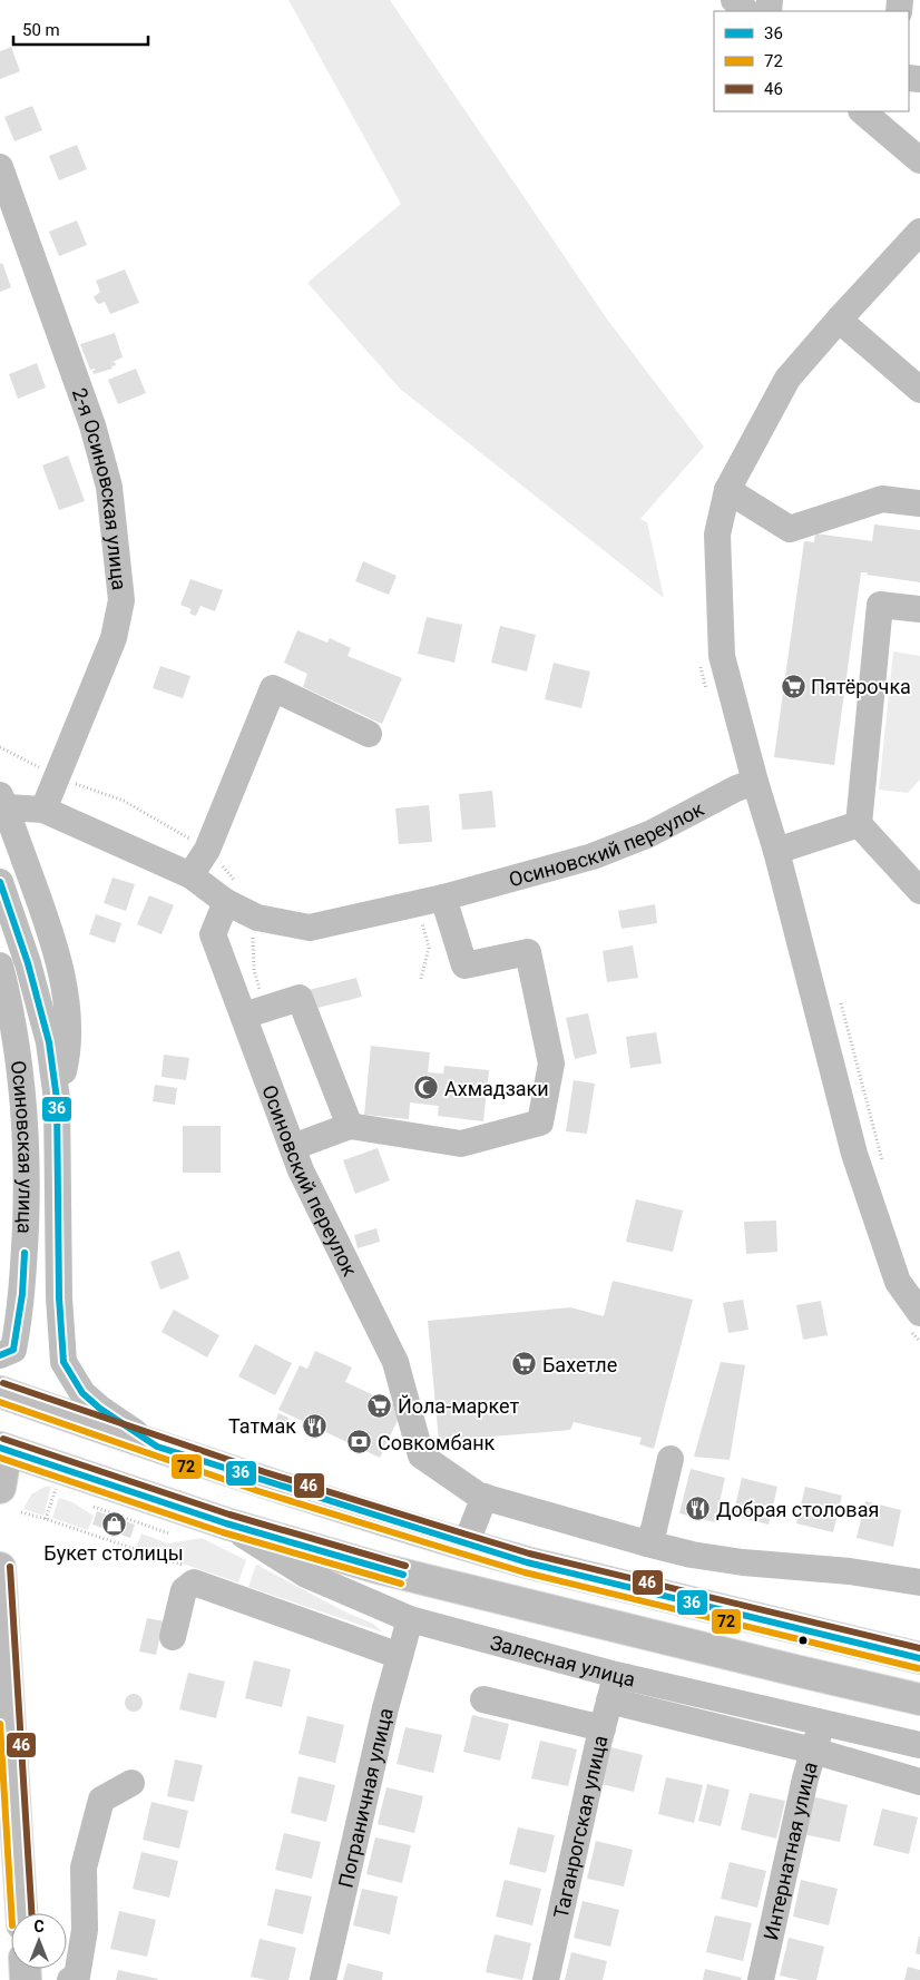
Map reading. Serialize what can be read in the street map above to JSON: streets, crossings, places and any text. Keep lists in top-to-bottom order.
{
  "streets": {
    "main road": ["Залесная улица"],
    "street": [
      "2-я Осиновская улица",
      "Осиновский переулок",
      "Осиновская улица",
      "Пограничная улица",
      "Таганрогская улица",
      "Интернатная улица"
    ]
  },
  "crossings": [
    ["2-я Осиновская улица", "Осиновский переулок"],
    ["Залесная улица", "Пограничная улица"],
    ["Залесная улица", "Таганрогская улица"],
    ["Залесная улица", "Интернатная улица"]
  ],
  "places": {
    "supermarket": ["Пятёрочка", "Бахетле", "Йола-маркет"],
    "mosque": ["Ахмадзаки"],
    "restaurant": ["Татмак", "Добрая столовая"],
    "bank": ["Совкомбанк"],
    "shop": ["Букет столицы"]
  },
  "lines": ["transit line 36", "transit line 46", "transit line 72"],
  "legend": ["36", "72", "46"],
  "scale_bar": "50 m",
  "north": "top"
}
